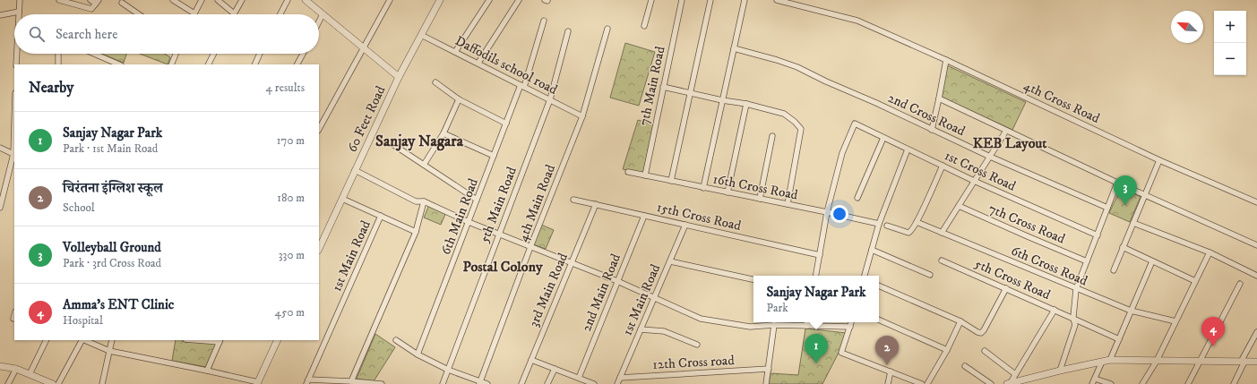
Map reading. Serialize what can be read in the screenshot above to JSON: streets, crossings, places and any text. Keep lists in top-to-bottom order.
{
  "streets": {
    "street": [
      "Daffodils school road",
      "7th Main Road",
      "4th Cross Road",
      "2nd Cross Road",
      "60 Feet Road",
      "1st Cross Road",
      "16th Cross Road",
      "4th Main Road",
      "5th Main Road",
      "6th Main Road",
      "15th Cross Road",
      "7th Cross Road",
      "1st Main Road",
      "6th Cross Road",
      "5th Cross Road",
      "3rd Main Road",
      "2nd Main Road",
      "12th Cross road"
    ]
  },
  "crossings": [
    ["Daffodils school road", "60 Feet Road"],
    ["Daffodils school road", "4th Main Road"],
    ["Daffodils school road", "5th Main Road"],
    ["Daffodils school road", "6th Main Road"],
    ["7th Main Road", "16th Cross Road"],
    ["1st Cross Road", "16th Cross Road"],
    ["15th Cross Road", "1st Main Road"],
    ["15th Cross Road", "3rd Main Road"],
    ["15th Cross Road", "2nd Main Road"],
    ["1st Main Road", "12th Cross road"]
  ],
  "districts": ["Sanjay Nagara", "KEB Layout", "Postal Colony"],
  "north": "top left",
  "page": {
    "map_buttons": ["+", "−"],
    "search": "Search here",
    "heading": ["Nearby", "4 results"],
    "list": [
      {
        "mark": "1",
        "name": "Sanjay Nagar Park",
        "note": "Park · 1st Main Road",
        "value": "170 m"
      },
      {
        "mark": "2",
        "name": "चिरंतना इंग्लिश स्कूल",
        "note": "School",
        "value": "180 m"
      },
      {
        "mark": "3",
        "name": "Volleyball Ground",
        "note": "Park · 3rd Cross Road",
        "value": "330 m"
      },
      {
        "mark": "4",
        "name": "Amma's ENT Clinic",
        "note": "Hospital",
        "value": "450 m"
      }
    ],
    "pins": [
      "3",
      "4",
      "1",
      "2"
    ],
    "popup": ["Sanjay Nagar Park", "Park"]
  }
}
